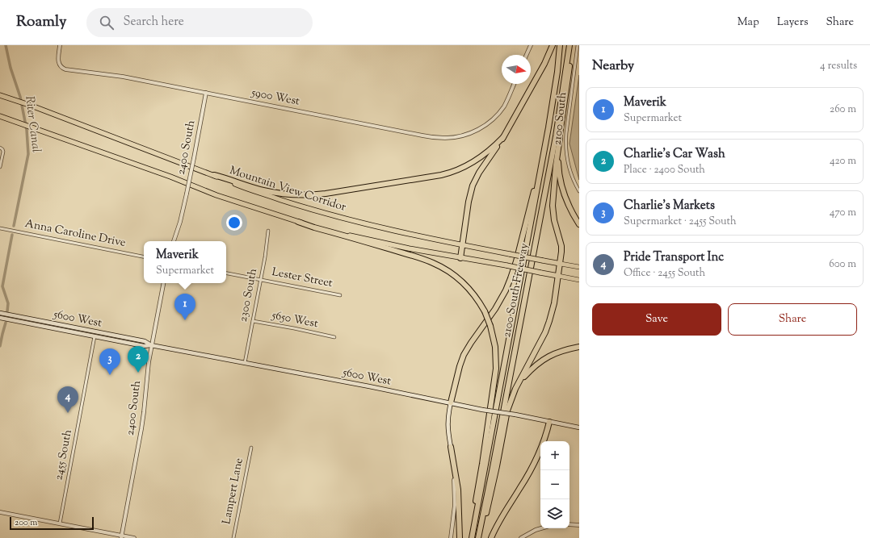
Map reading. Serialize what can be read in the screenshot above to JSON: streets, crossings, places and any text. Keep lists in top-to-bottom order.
{
  "streets": {
    "highway": ["Mountain View Corridor", "2100 South Freeway"],
    "main road": ["5600 West"],
    "street": [
      "5900 West",
      "2100 South",
      "2400 South",
      "Anna Caroline Drive",
      "Lester Street",
      "2300 South",
      "5650 West",
      "2455 South",
      "Lampert Lane"
    ]
  },
  "crossings": [
    ["5900 West", "2400 South"],
    ["2400 South", "5600 West"],
    ["Lester Street", "2300 South"],
    ["2300 South", "5600 West"],
    ["2300 South", "5650 West"],
    ["5600 West", "2455 South"]
  ],
  "water": ["Riter Canal"],
  "scale_bar": "200 m",
  "north": "right",
  "page": {
    "header": "Roamly",
    "search": "Search here",
    "nav": ["Map", "Layers", "Share"],
    "heading": ["Nearby", "4 results"],
    "list": [
      {
        "mark": "1",
        "name": "Maverik",
        "note": "Supermarket",
        "value": "260 m"
      },
      {
        "mark": "2",
        "name": "Charlie's Car Wash",
        "note": "Place · 2400 South",
        "value": "420 m"
      },
      {
        "mark": "3",
        "name": "Charlie's Markets",
        "note": "Supermarket · 2455 South",
        "value": "470 m"
      },
      {
        "mark": "4",
        "name": "Pride Transport Inc",
        "note": "Office · 2455 South",
        "value": "600 m"
      }
    ],
    "popup": ["Maverik", "Supermarket"],
    "pins": [
      "1",
      "2",
      "3",
      "4"
    ],
    "buttons": ["Save", "Share"],
    "map_buttons": ["+", "−"],
    "scale": "200 m"
  }
}
